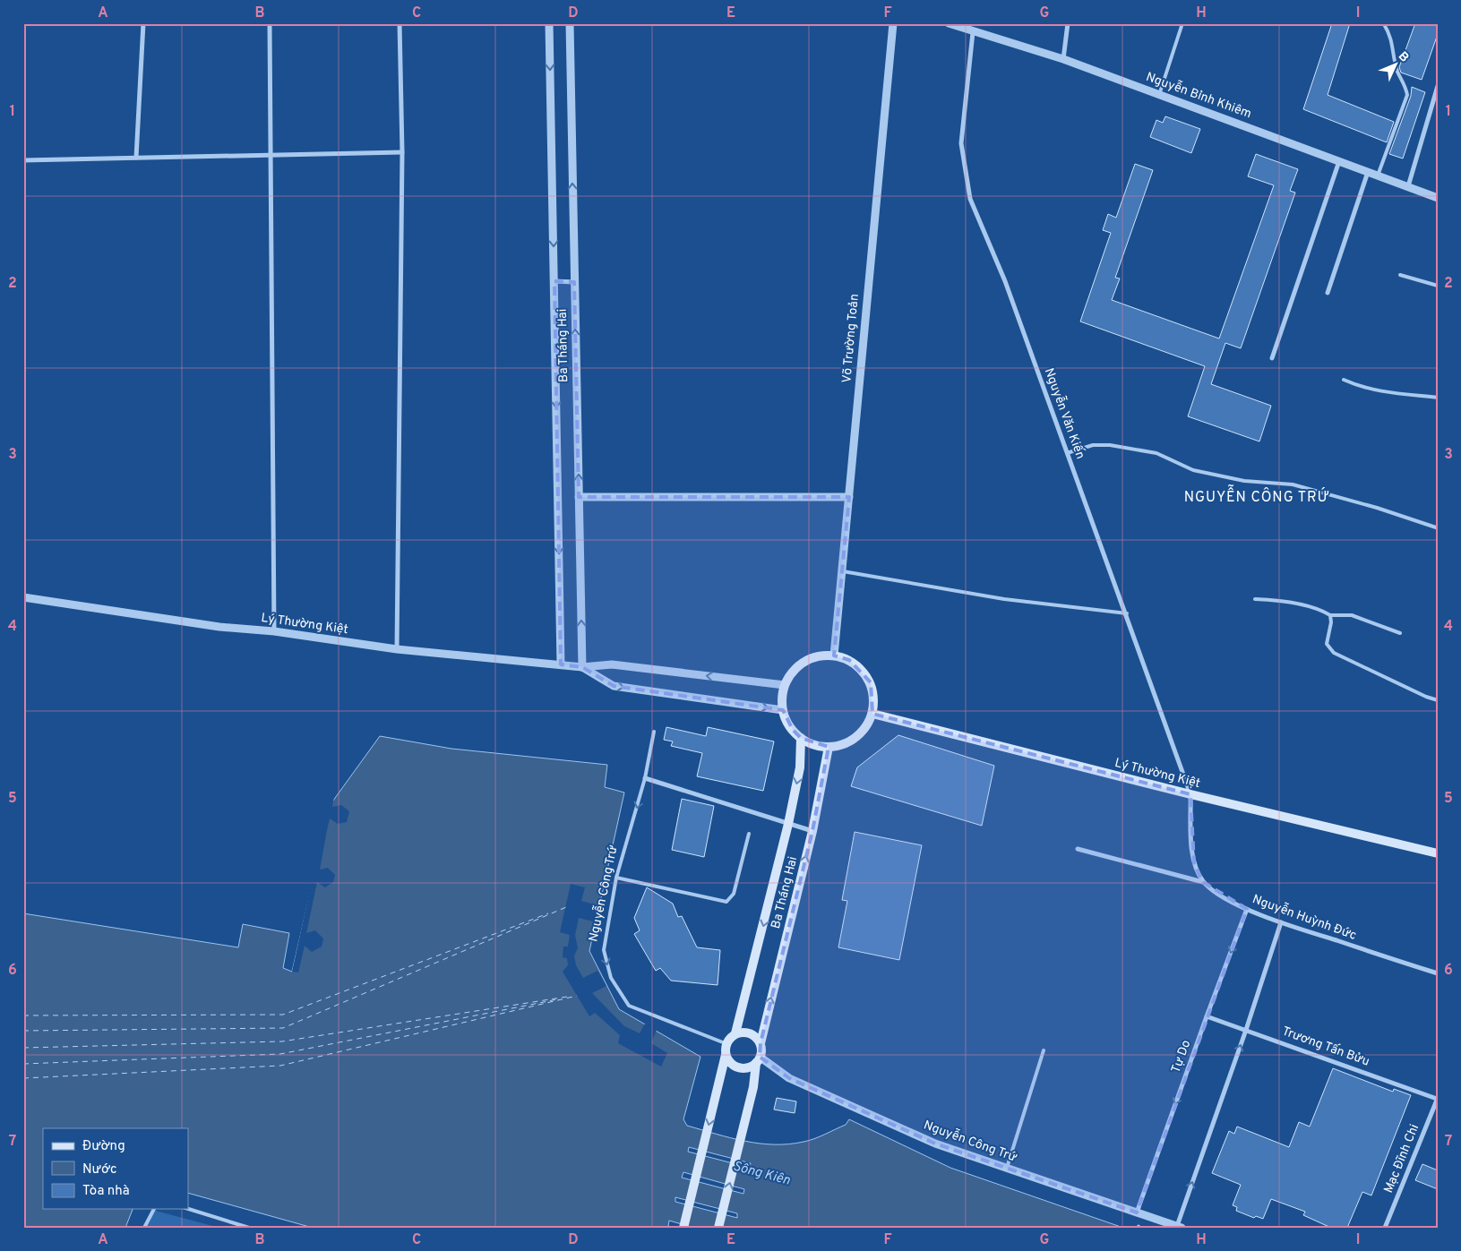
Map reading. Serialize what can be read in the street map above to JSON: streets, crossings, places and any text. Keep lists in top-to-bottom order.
{
  "streets": {
    "main road": ["Ba Tháng Hai", "Lý Thường Kiệt"],
    "street": [
      "Nguyễn Bỉnh Khiêm",
      "Võ Trường Toản",
      "Nguyễn Văn Kiến",
      "Nguyễn Công Trứ",
      "Nguyễn Huỳnh Đức",
      "Trương Tấn Bửu",
      "Tự Do",
      "Mạc Đĩnh Chi"
    ]
  },
  "crossings": [
    ["Nguyễn Bỉnh Khiêm", "Nguyễn Văn Kiến"],
    ["Võ Trường Toản", "Ba Tháng Hai"],
    ["Võ Trường Toản", "Lý Thường Kiệt"],
    ["Ba Tháng Hai", "Lý Thường Kiệt"],
    ["Ba Tháng Hai", "Nguyễn Công Trứ"],
    ["Nguyễn Văn Kiến", "Lý Thường Kiệt"],
    ["Nguyễn Văn Kiến", "Nguyễn Huỳnh Đức"],
    ["Lý Thường Kiệt", "Nguyễn Huỳnh Đức"],
    ["Nguyễn Công Trứ", "Tự Do"],
    ["Nguyễn Huỳnh Đức", "Tự Do"],
    ["Trương Tấn Bửu", "Tự Do"],
    ["Trương Tấn Bửu", "Mạc Đĩnh Chi"]
  ],
  "one_way": ["Tự Do"],
  "districts": ["NGUYỄN CÔNG TRỨ"],
  "water": ["Sông Kiên"],
  "legend": ["Đường", "Nước", "Tòa nhà"],
  "north": "top right",
  "grid": {
    "columns": [
      "A",
      "B",
      "C",
      "D",
      "E",
      "F",
      "G",
      "H",
      "I"
    ],
    "rows": [
      "1",
      "2",
      "3",
      "4",
      "5",
      "6",
      "7"
    ]
  }
}
